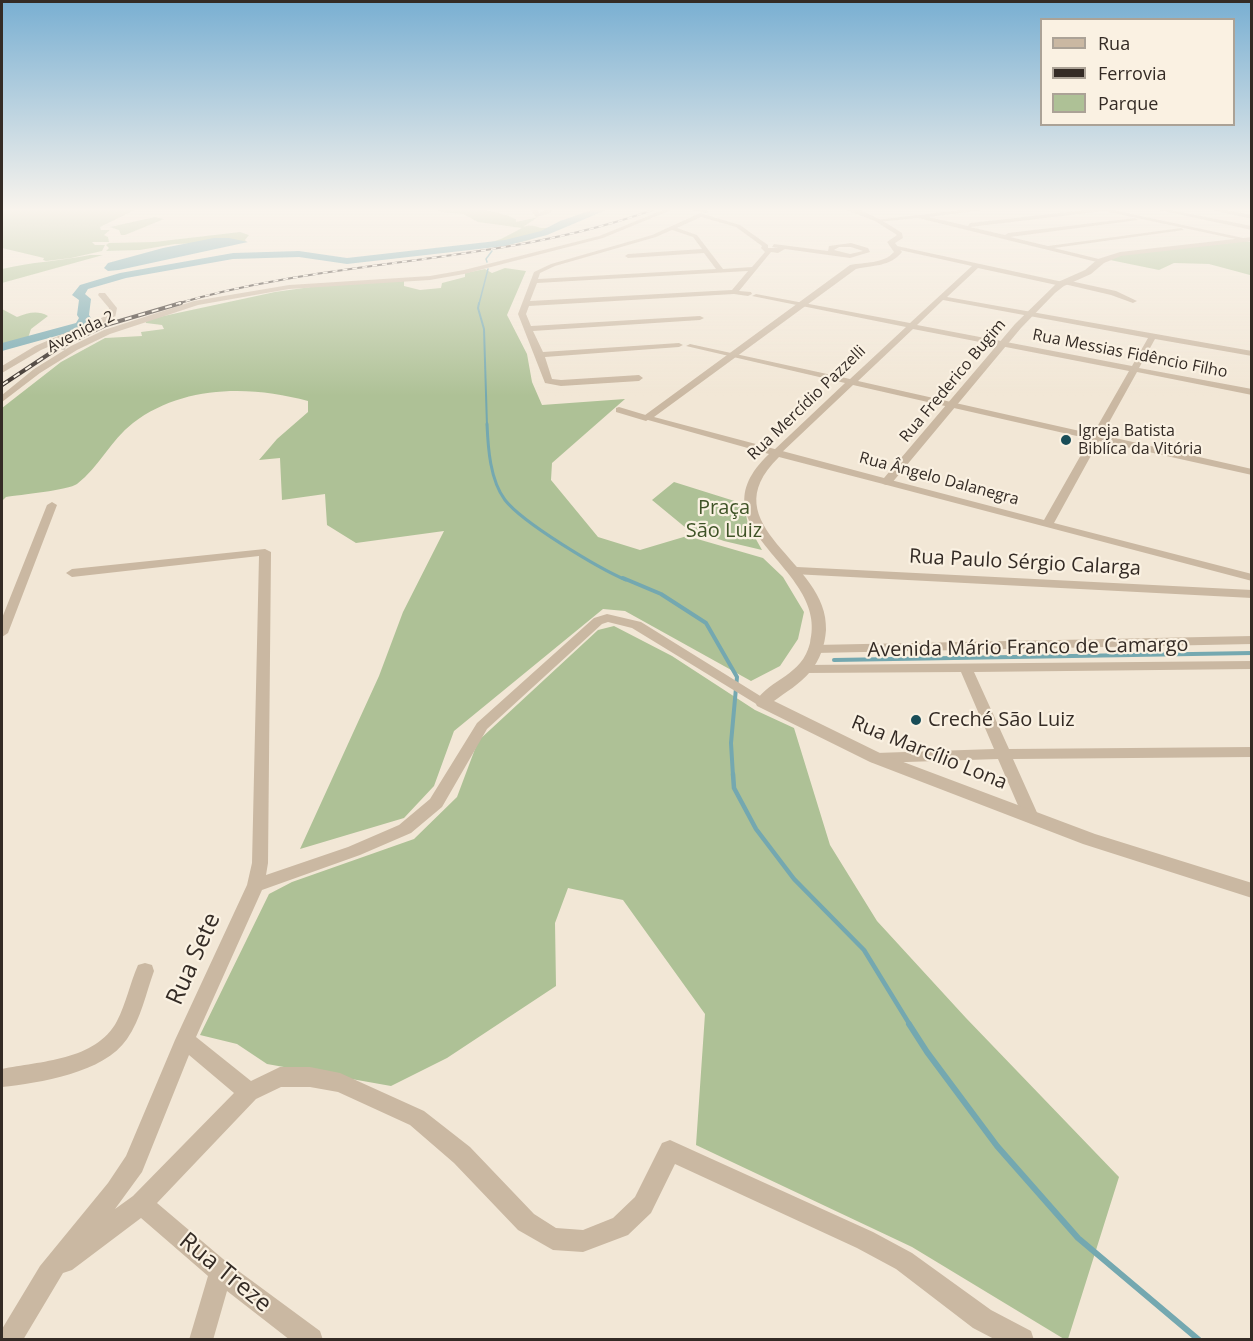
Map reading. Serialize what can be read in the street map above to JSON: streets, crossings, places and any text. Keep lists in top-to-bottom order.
{
  "streets": {
    "street": [
      "Avenida 2",
      "Rua Messias Fidêncio Filho",
      "Rua Frederico Bugim",
      "Rua Mercídio Pazzelli",
      "Rua Ângelo Dalanegra",
      "Rua Paulo Sérgio Calarga",
      "Avenida Mário Franco de Camargo",
      "Rua Marcílio Lona",
      "Rua Sete",
      "Rua Treze"
    ]
  },
  "crossings": [
    ["Rua Messias Fidêncio Filho", "Rua Frederico Bugim"],
    ["Rua Messias Fidêncio Filho", "Rua Mercídio Pazzelli"],
    ["Rua Frederico Bugim", "Rua Ângelo Dalanegra"],
    ["Rua Mercídio Pazzelli", "Rua Ângelo Dalanegra"],
    ["Rua Mercídio Pazzelli", "Rua Paulo Sérgio Calarga"],
    ["Rua Mercídio Pazzelli", "Avenida Mário Franco de Camargo"],
    ["Rua Mercídio Pazzelli", "Rua Marcílio Lona"],
    ["Rua Marcílio Lona", "Rua Sete"]
  ],
  "parks": ["Praça São Luiz"],
  "places": ["Igreja Batista Biblíca da Vitória", "Creché São Luiz"],
  "legend": ["Rua", "Ferrovia", "Parque"]
}
